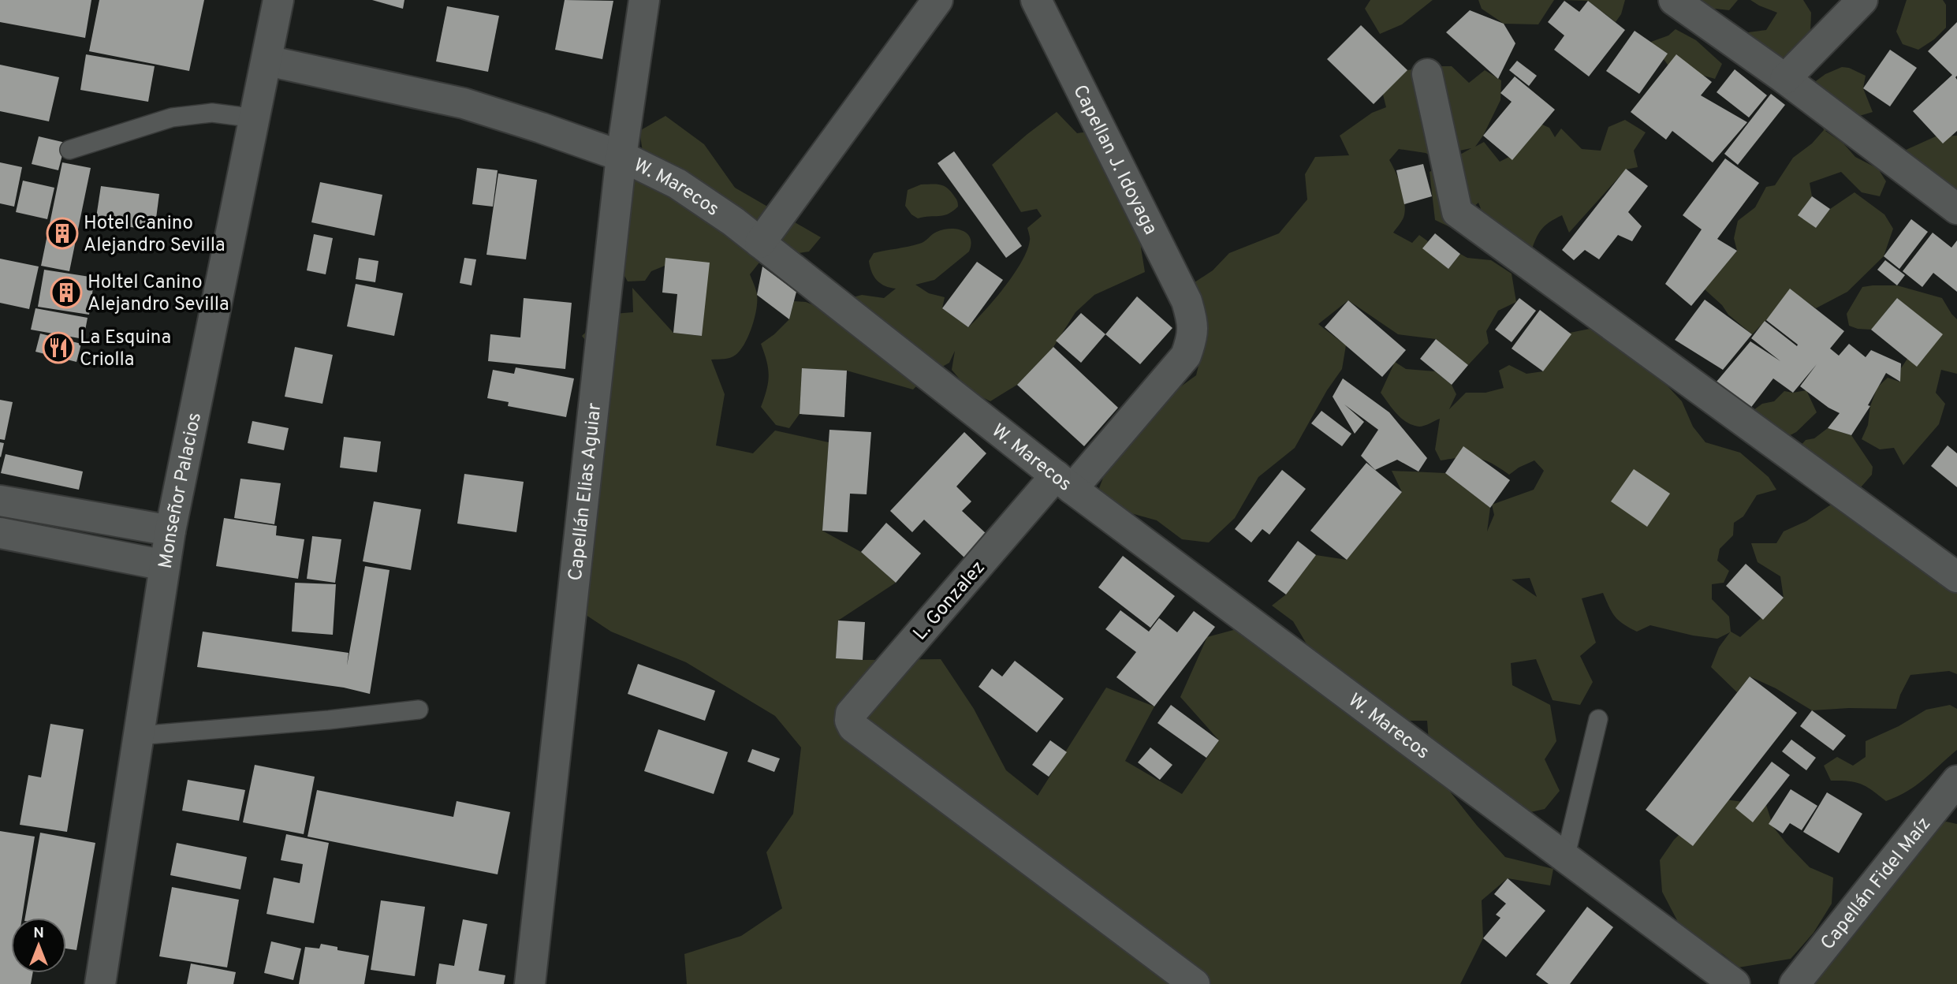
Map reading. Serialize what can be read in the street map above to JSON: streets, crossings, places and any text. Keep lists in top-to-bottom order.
{
  "streets": {
    "street": [
      "Capellan J. Idoyaga",
      "W. Marecos",
      "Monseñor Palacios",
      "Capellán Elias Aguiar",
      "L. Gonzalez",
      "Capellán Fidel Maíz"
    ]
  },
  "crossings": [
    ["Capellan J. Idoyaga", "L. Gonzalez"],
    ["W. Marecos", "Monseñor Palacios"],
    ["W. Marecos", "Capellán Elias Aguiar"],
    ["W. Marecos", "L. Gonzalez"]
  ],
  "places": {
    "building": ["Hotel Canino Alejandro Sevilla", "Holtel Canino Alejandro Sevilla"],
    "restaurant": ["La Esquina Criolla"]
  },
  "north": "top"
}
